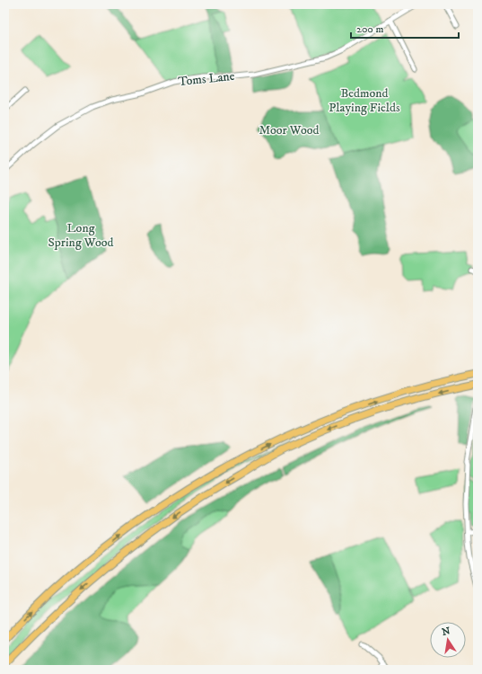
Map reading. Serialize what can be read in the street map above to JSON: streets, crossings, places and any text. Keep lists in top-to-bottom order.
{
  "streets": {
    "street": ["Toms Lane"]
  },
  "parks": ["Bedmond Playing Fields", "Moor Wood", "Long Spring Wood"],
  "scale_bar": "200 m",
  "north": "top"
}
